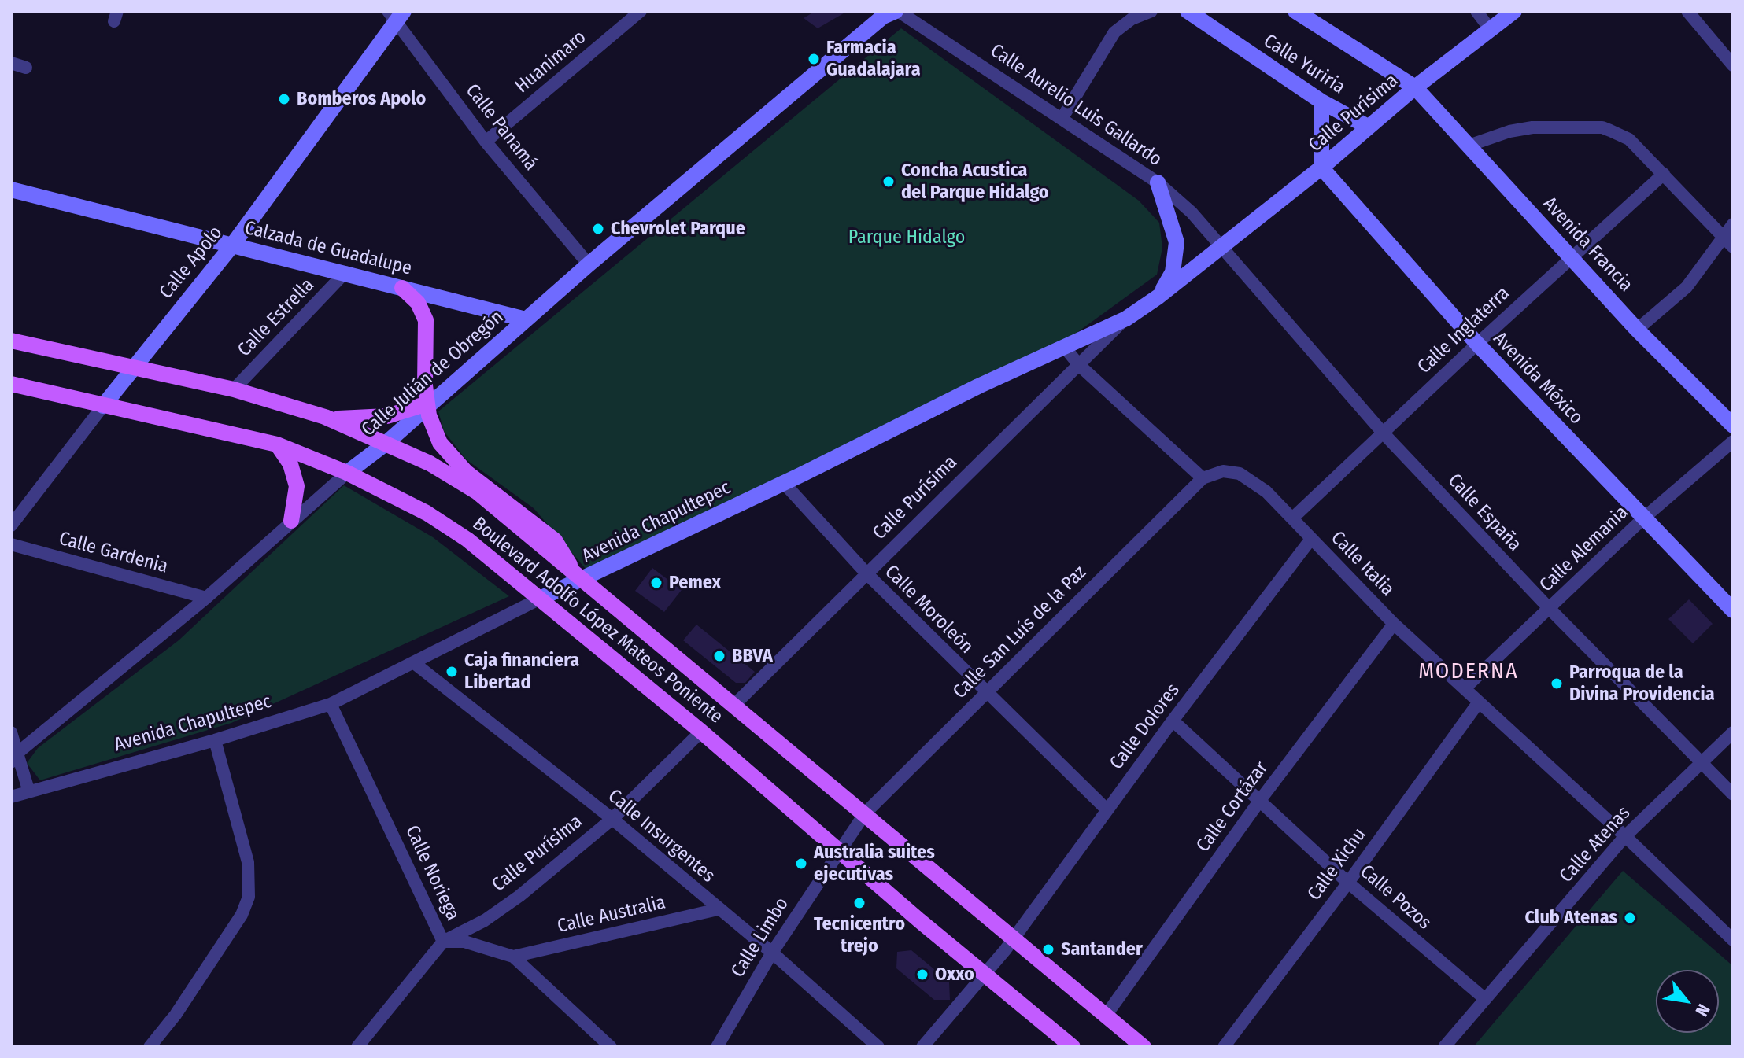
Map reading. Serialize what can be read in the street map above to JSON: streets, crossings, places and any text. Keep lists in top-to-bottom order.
{
  "streets": {
    "main road": ["Boulevard Adolfo López Mateos Poniente"],
    "street": [
      "Huanimaro",
      "Calle Yuriria",
      "Calle Aurelio Luis Gallardo",
      "Calle Purísima",
      "Calle Panamá",
      "Avenida Francia",
      "Calzada de Guadalupe",
      "Calle Apolo",
      "Calle Estrella",
      "Calle Inglaterra",
      "Calle Julián de Obregón",
      "Avenida México",
      "Calle España",
      "Avenida Chapultepec",
      "Calle Alemania",
      "Calle Gardenia",
      "Calle Italia",
      "Calle Moroleón",
      "Calle San Luís de la Paz",
      "Calle Dolores",
      "Calle Cortázar",
      "Calle Insurgentes",
      "Calle Atenas",
      "Calle Xichu",
      "Calle Noriega",
      "Calle Pozos",
      "Calle Australia",
      "Calle Limbo"
    ]
  },
  "crossings": [
    ["Huanimaro", "Calle Panamá"],
    ["Calle Yuriria", "Calle Purísima"],
    ["Calle Aurelio Luis Gallardo", "Calle Purísima"],
    ["Calle Aurelio Luis Gallardo", "Calle Julián de Obregón"],
    ["Calle Aurelio Luis Gallardo", "Calle España"],
    ["Calle Aurelio Luis Gallardo", "Avenida Chapultepec"],
    ["Calle Purísima", "Avenida Francia"],
    ["Calle Purísima", "Avenida México"],
    ["Calle Purísima", "Calle España"],
    ["Calle Purísima", "Avenida Chapultepec"],
    ["Calle Purísima", "Calle Moroleón"],
    ["Calle Purísima", "Boulevard Adolfo López Mateos Poniente"],
    ["Calle Purísima", "Calle Insurgentes"],
    ["Calle Purísima", "Calle Noriega"],
    ["Calle Panamá", "Calle Apolo"],
    ["Calle Panamá", "Calle Julián de Obregón"],
    ["Avenida Francia", "Calle Inglaterra"],
    ["Calzada de Guadalupe", "Calle Apolo"],
    ["Calzada de Guadalupe", "Calle Estrella"],
    ["Calzada de Guadalupe", "Calle Julián de Obregón"],
    ["Calle Apolo", "Boulevard Adolfo López Mateos Poniente"],
    ["Calle Estrella", "Boulevard Adolfo López Mateos Poniente"],
    ["Calle Inglaterra", "Avenida México"],
    ["Calle Inglaterra", "Calle España"],
    ["Calle Inglaterra", "Calle Italia"],
    ["Calle Julián de Obregón", "Calle Gardenia"],
    ["Calle Julián de Obregón", "Boulevard Adolfo López Mateos Poniente"],
    ["Avenida México", "Calle Alemania"],
    ["Calle España", "Avenida Chapultepec"],
    ["Calle España", "Calle Alemania"],
    ["Calle España", "Calle Atenas"],
    ["Avenida Chapultepec", "Calle Moroleón"],
    ["Avenida Chapultepec", "Boulevard Adolfo López Mateos Poniente"],
    ["Avenida Chapultepec", "Calle Insurgentes"],
    ["Avenida Chapultepec", "Calle Noriega"],
    ["Calle Alemania", "Calle Italia"],
    ["Calle Italia", "Calle San Luís de la Paz"],
    ["Calle Italia", "Calle Dolores"],
    ["Calle Italia", "Calle Cortázar"],
    ["Calle Italia", "Calle Atenas"],
    ["Calle Italia", "Calle Xichu"],
    ["Calle Moroleón", "Calle San Luís de la Paz"],
    ["Calle Moroleón", "Calle Dolores"],
    ["Boulevard Adolfo López Mateos Poniente", "Calle San Luís de la Paz"],
    ["Boulevard Adolfo López Mateos Poniente", "Calle Dolores"],
    ["Boulevard Adolfo López Mateos Poniente", "Calle Cortázar"],
    ["Boulevard Adolfo López Mateos Poniente", "Calle Limbo"],
    ["Calle San Luís de la Paz", "Calle Limbo"],
    ["Calle Dolores", "Calle Pozos"],
    ["Calle Cortázar", "Calle Pozos"],
    ["Calle Insurgentes", "Calle Australia"],
    ["Calle Insurgentes", "Calle Limbo"],
    ["Calle Atenas", "Calle Pozos"],
    ["Calle Xichu", "Calle Pozos"],
    ["Calle Noriega", "Calle Australia"]
  ],
  "districts": ["MODERNA"],
  "parks": ["Parque Hidalgo"],
  "places": [
    "Farmacia Guadalajara",
    "Bomberos Apolo",
    "Concha Acustica del Parque Hidalgo",
    "Chevrolet Parque",
    "Pemex",
    "BBVA",
    "Caja financiera Libertad",
    "Parroqua de la Divina Providencia",
    "Australia suites ejecutivas",
    "Tecnicentro trejo",
    "Club Atenas",
    "Santander",
    "Oxxo"
  ],
  "north": "bottom right"
}
